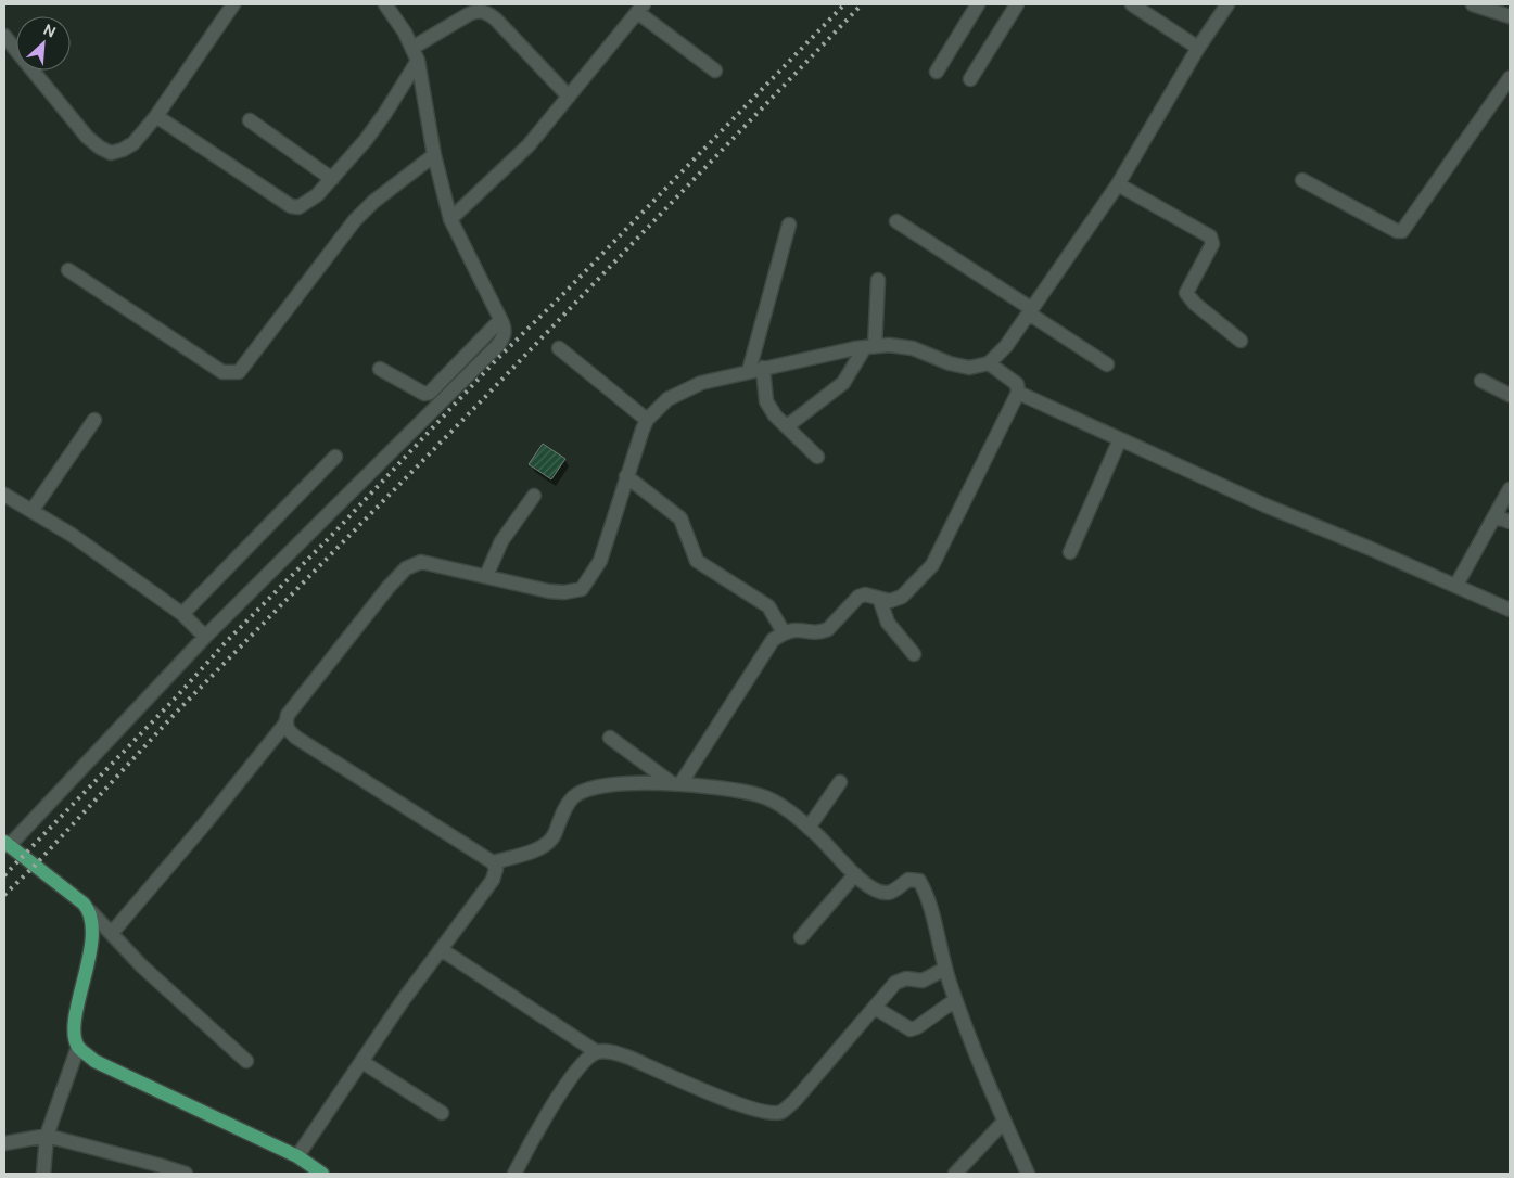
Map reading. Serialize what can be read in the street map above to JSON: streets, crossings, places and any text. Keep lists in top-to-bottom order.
{
  "north": "top right"
}
